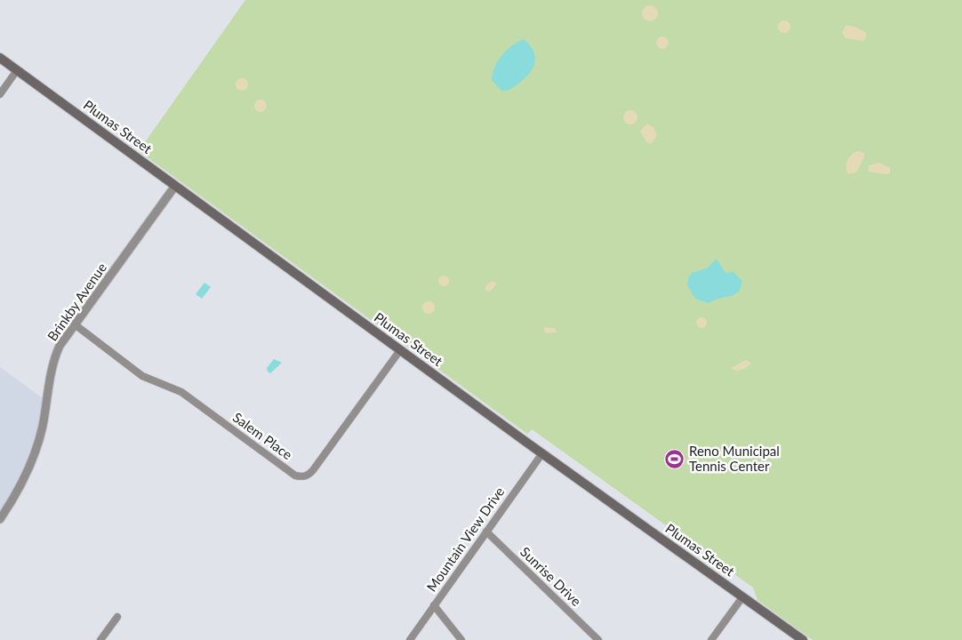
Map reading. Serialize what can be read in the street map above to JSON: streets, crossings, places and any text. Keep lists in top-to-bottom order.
{
  "streets": {
    "main road": ["Plumas Street"],
    "street": [
      "Brinkby Avenue",
      "Salem Place",
      "Mountain View Drive",
      "Sunrise Drive"
    ]
  },
  "crossings": [
    ["Plumas Street", "Brinkby Avenue"],
    ["Plumas Street", "Salem Place"],
    ["Plumas Street", "Mountain View Drive"],
    ["Brinkby Avenue", "Salem Place"],
    ["Mountain View Drive", "Sunrise Drive"]
  ],
  "places": {
    "sports": ["Reno Municipal Tennis Center"]
  }
}
